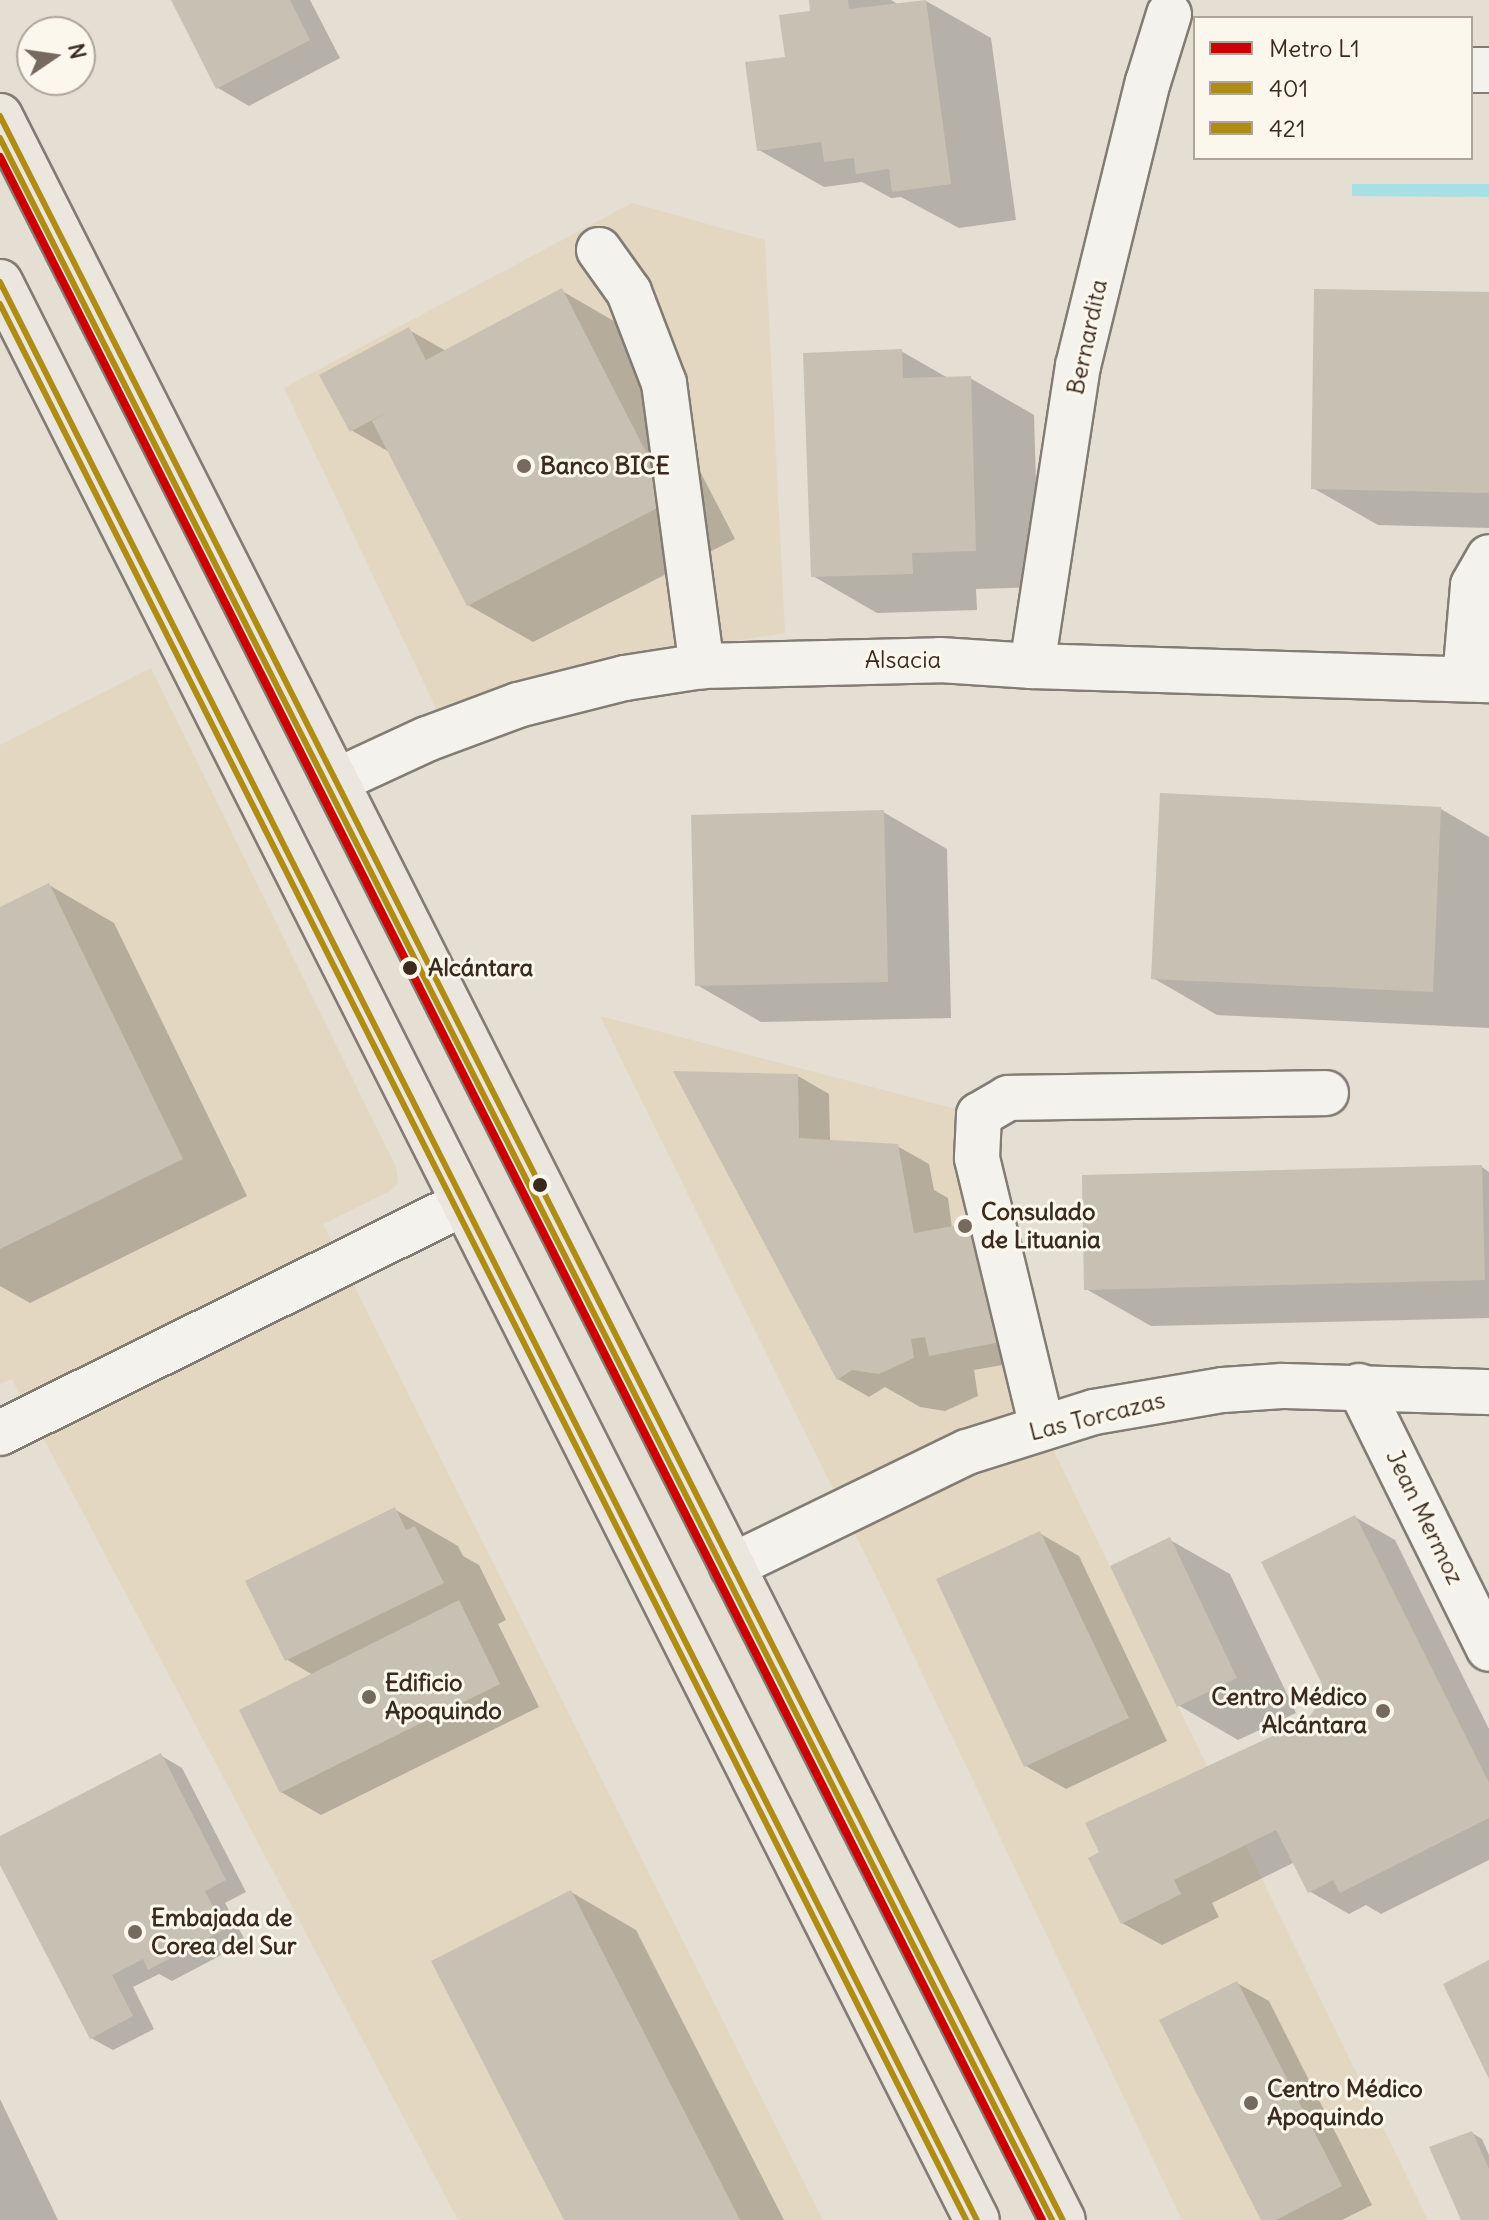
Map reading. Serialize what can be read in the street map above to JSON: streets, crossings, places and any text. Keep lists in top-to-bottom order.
{
  "streets": {
    "street": [
      "Bernardita",
      "Alsacia",
      "Las Torcazas",
      "Jean Mermoz"
    ]
  },
  "crossings": [
    ["Bernardita", "Alsacia"],
    ["Las Torcazas", "Jean Mermoz"]
  ],
  "places": [
    "Banco BICE",
    "Alcántara",
    "Consulado de Lituania",
    "Edificio Apoquindo",
    "Centro Médico Alcántara",
    "Embajada de Corea del Sur",
    "Centro Médico Apoquindo"
  ],
  "lines": ["transit line 401", "transit line 421", "metro line L1"],
  "legend": ["Metro L1", "401", "421"],
  "north": "right"
}
